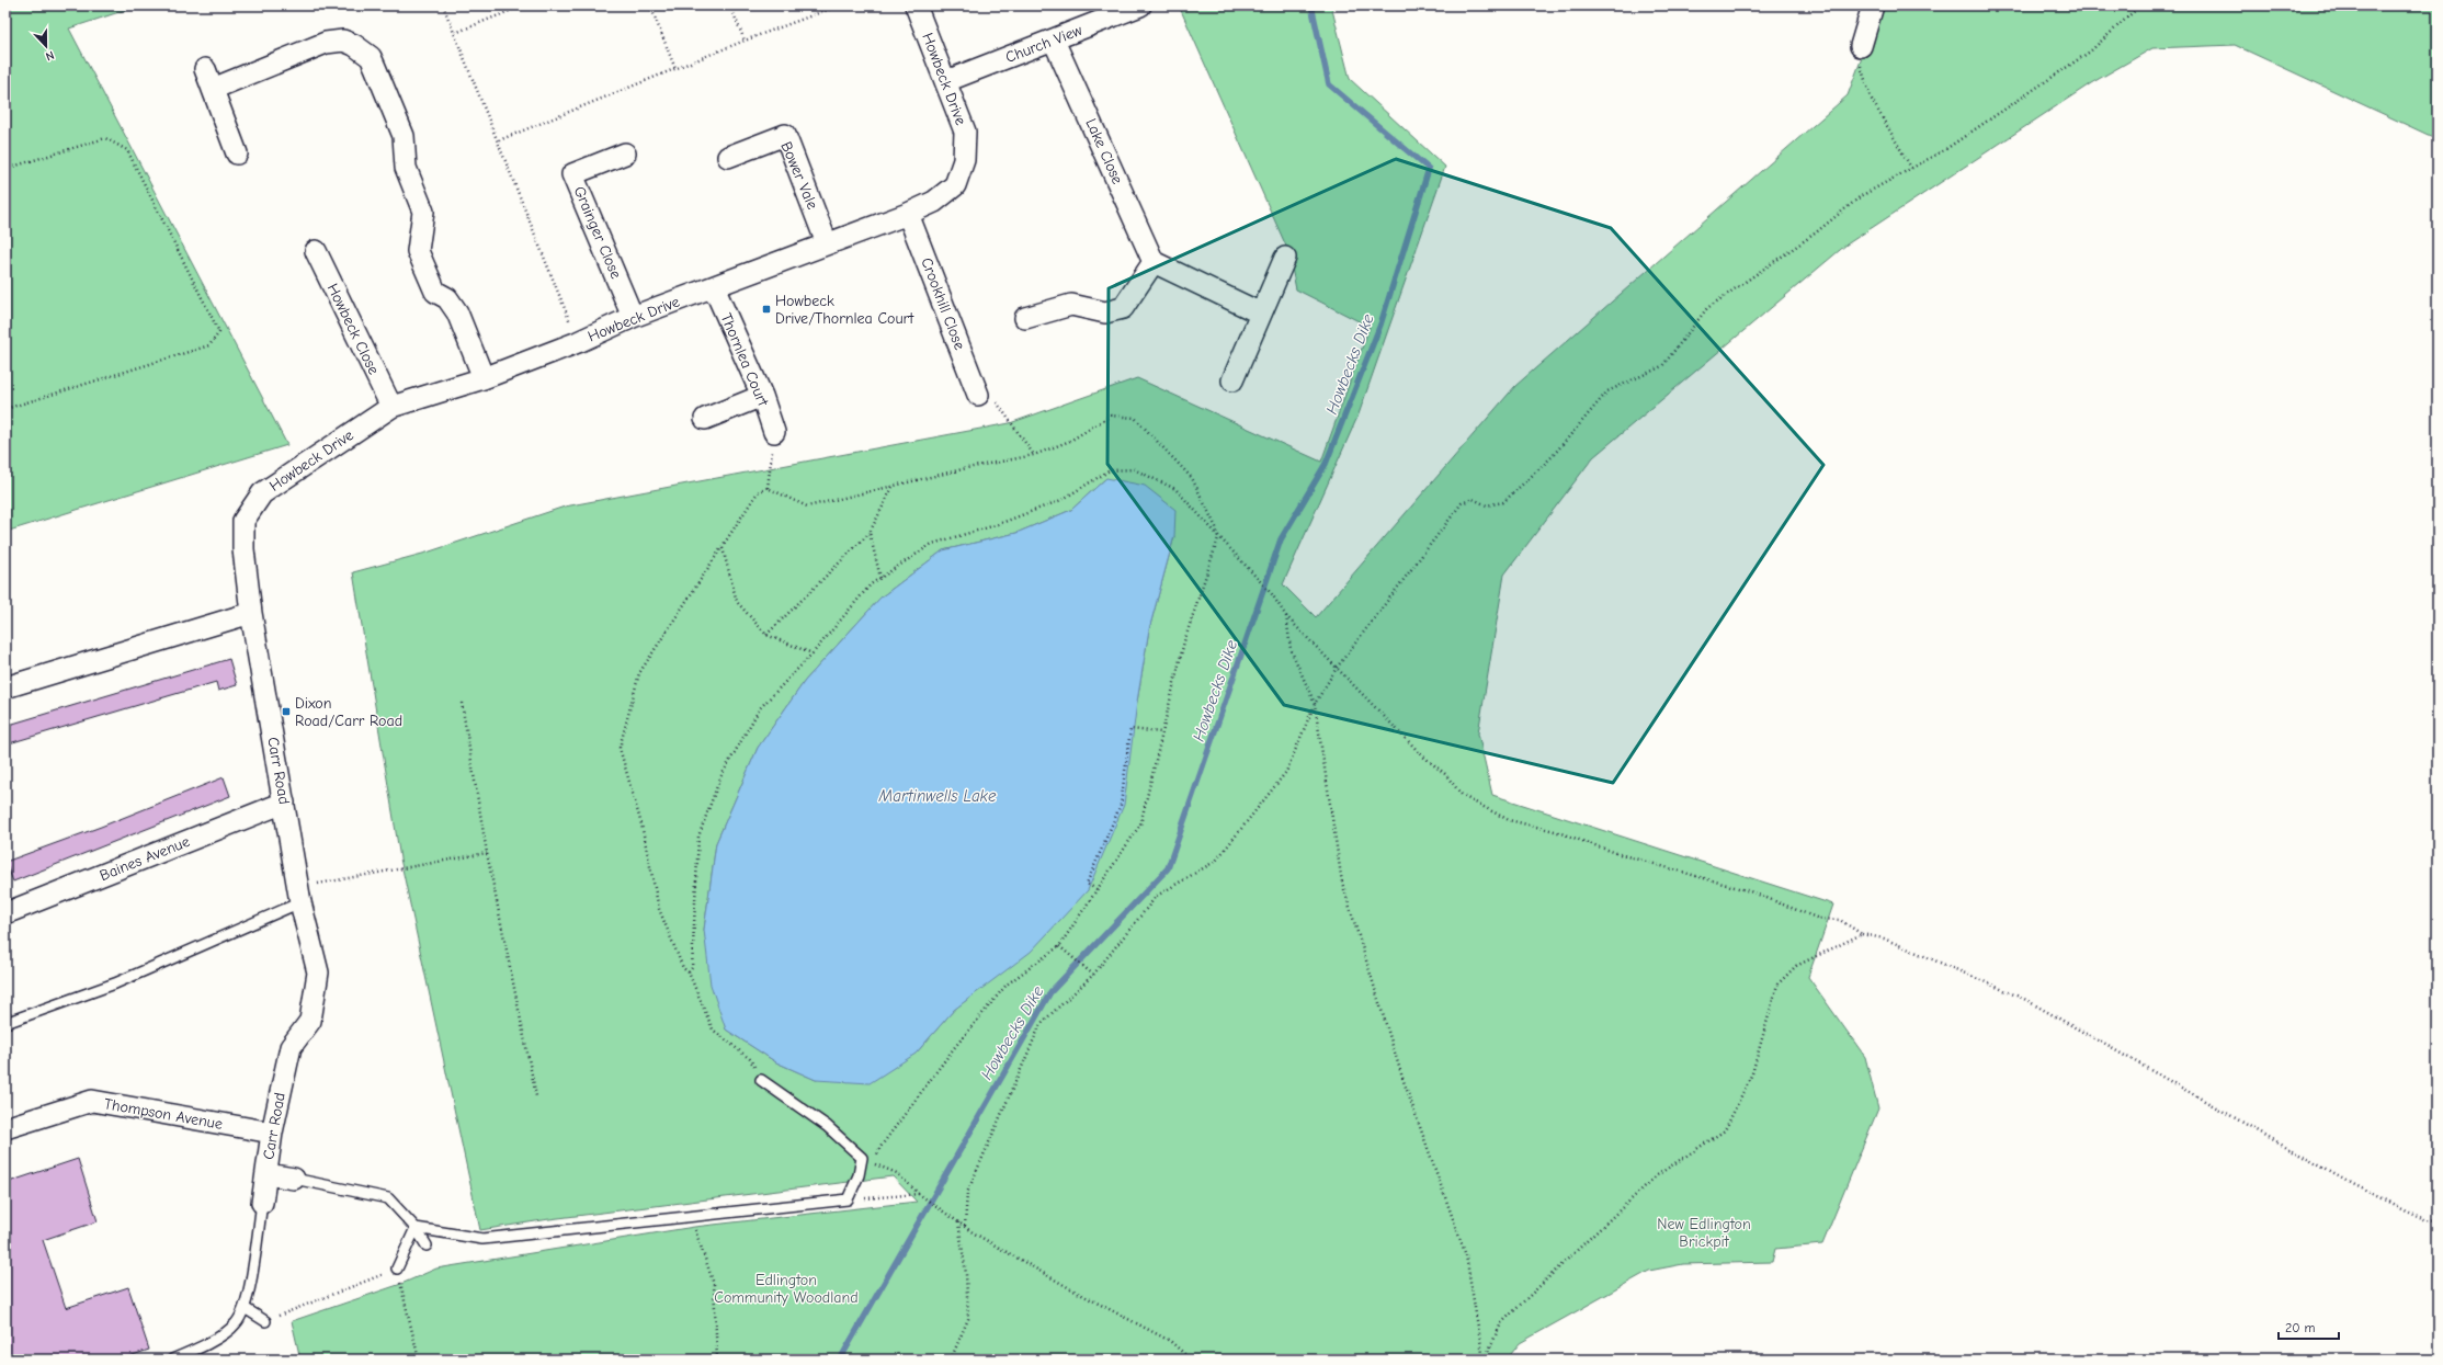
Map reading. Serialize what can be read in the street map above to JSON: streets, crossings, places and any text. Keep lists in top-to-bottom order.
{
  "streets": {
    "street": [
      "Church View",
      "Howbeck Drive",
      "Lake Close",
      "Bower Vale",
      "Grainger Close",
      "Crookhill Close",
      "Howbeck Close",
      "Thornlea Court",
      "Carr Road",
      "Baines Avenue",
      "Thompson Avenue"
    ]
  },
  "crossings": [
    ["Church View", "Howbeck Drive"],
    ["Church View", "Lake Close"],
    ["Howbeck Drive", "Bower Vale"],
    ["Howbeck Drive", "Grainger Close"],
    ["Howbeck Drive", "Crookhill Close"],
    ["Howbeck Drive", "Howbeck Close"],
    ["Howbeck Drive", "Thornlea Court"],
    ["Howbeck Drive", "Carr Road"],
    ["Carr Road", "Baines Avenue"],
    ["Carr Road", "Thompson Avenue"]
  ],
  "water": ["Howbecks Dike", "Martinwells Lake"],
  "parks": ["New Edlington Brickpit", "Edlington Community Woodland"],
  "places": {
    "transit": ["Howbeck Drive/Thornlea Court", "Dixon Road/Carr Road"]
  },
  "scale_bar": "20 m",
  "north": "bottom"
}
